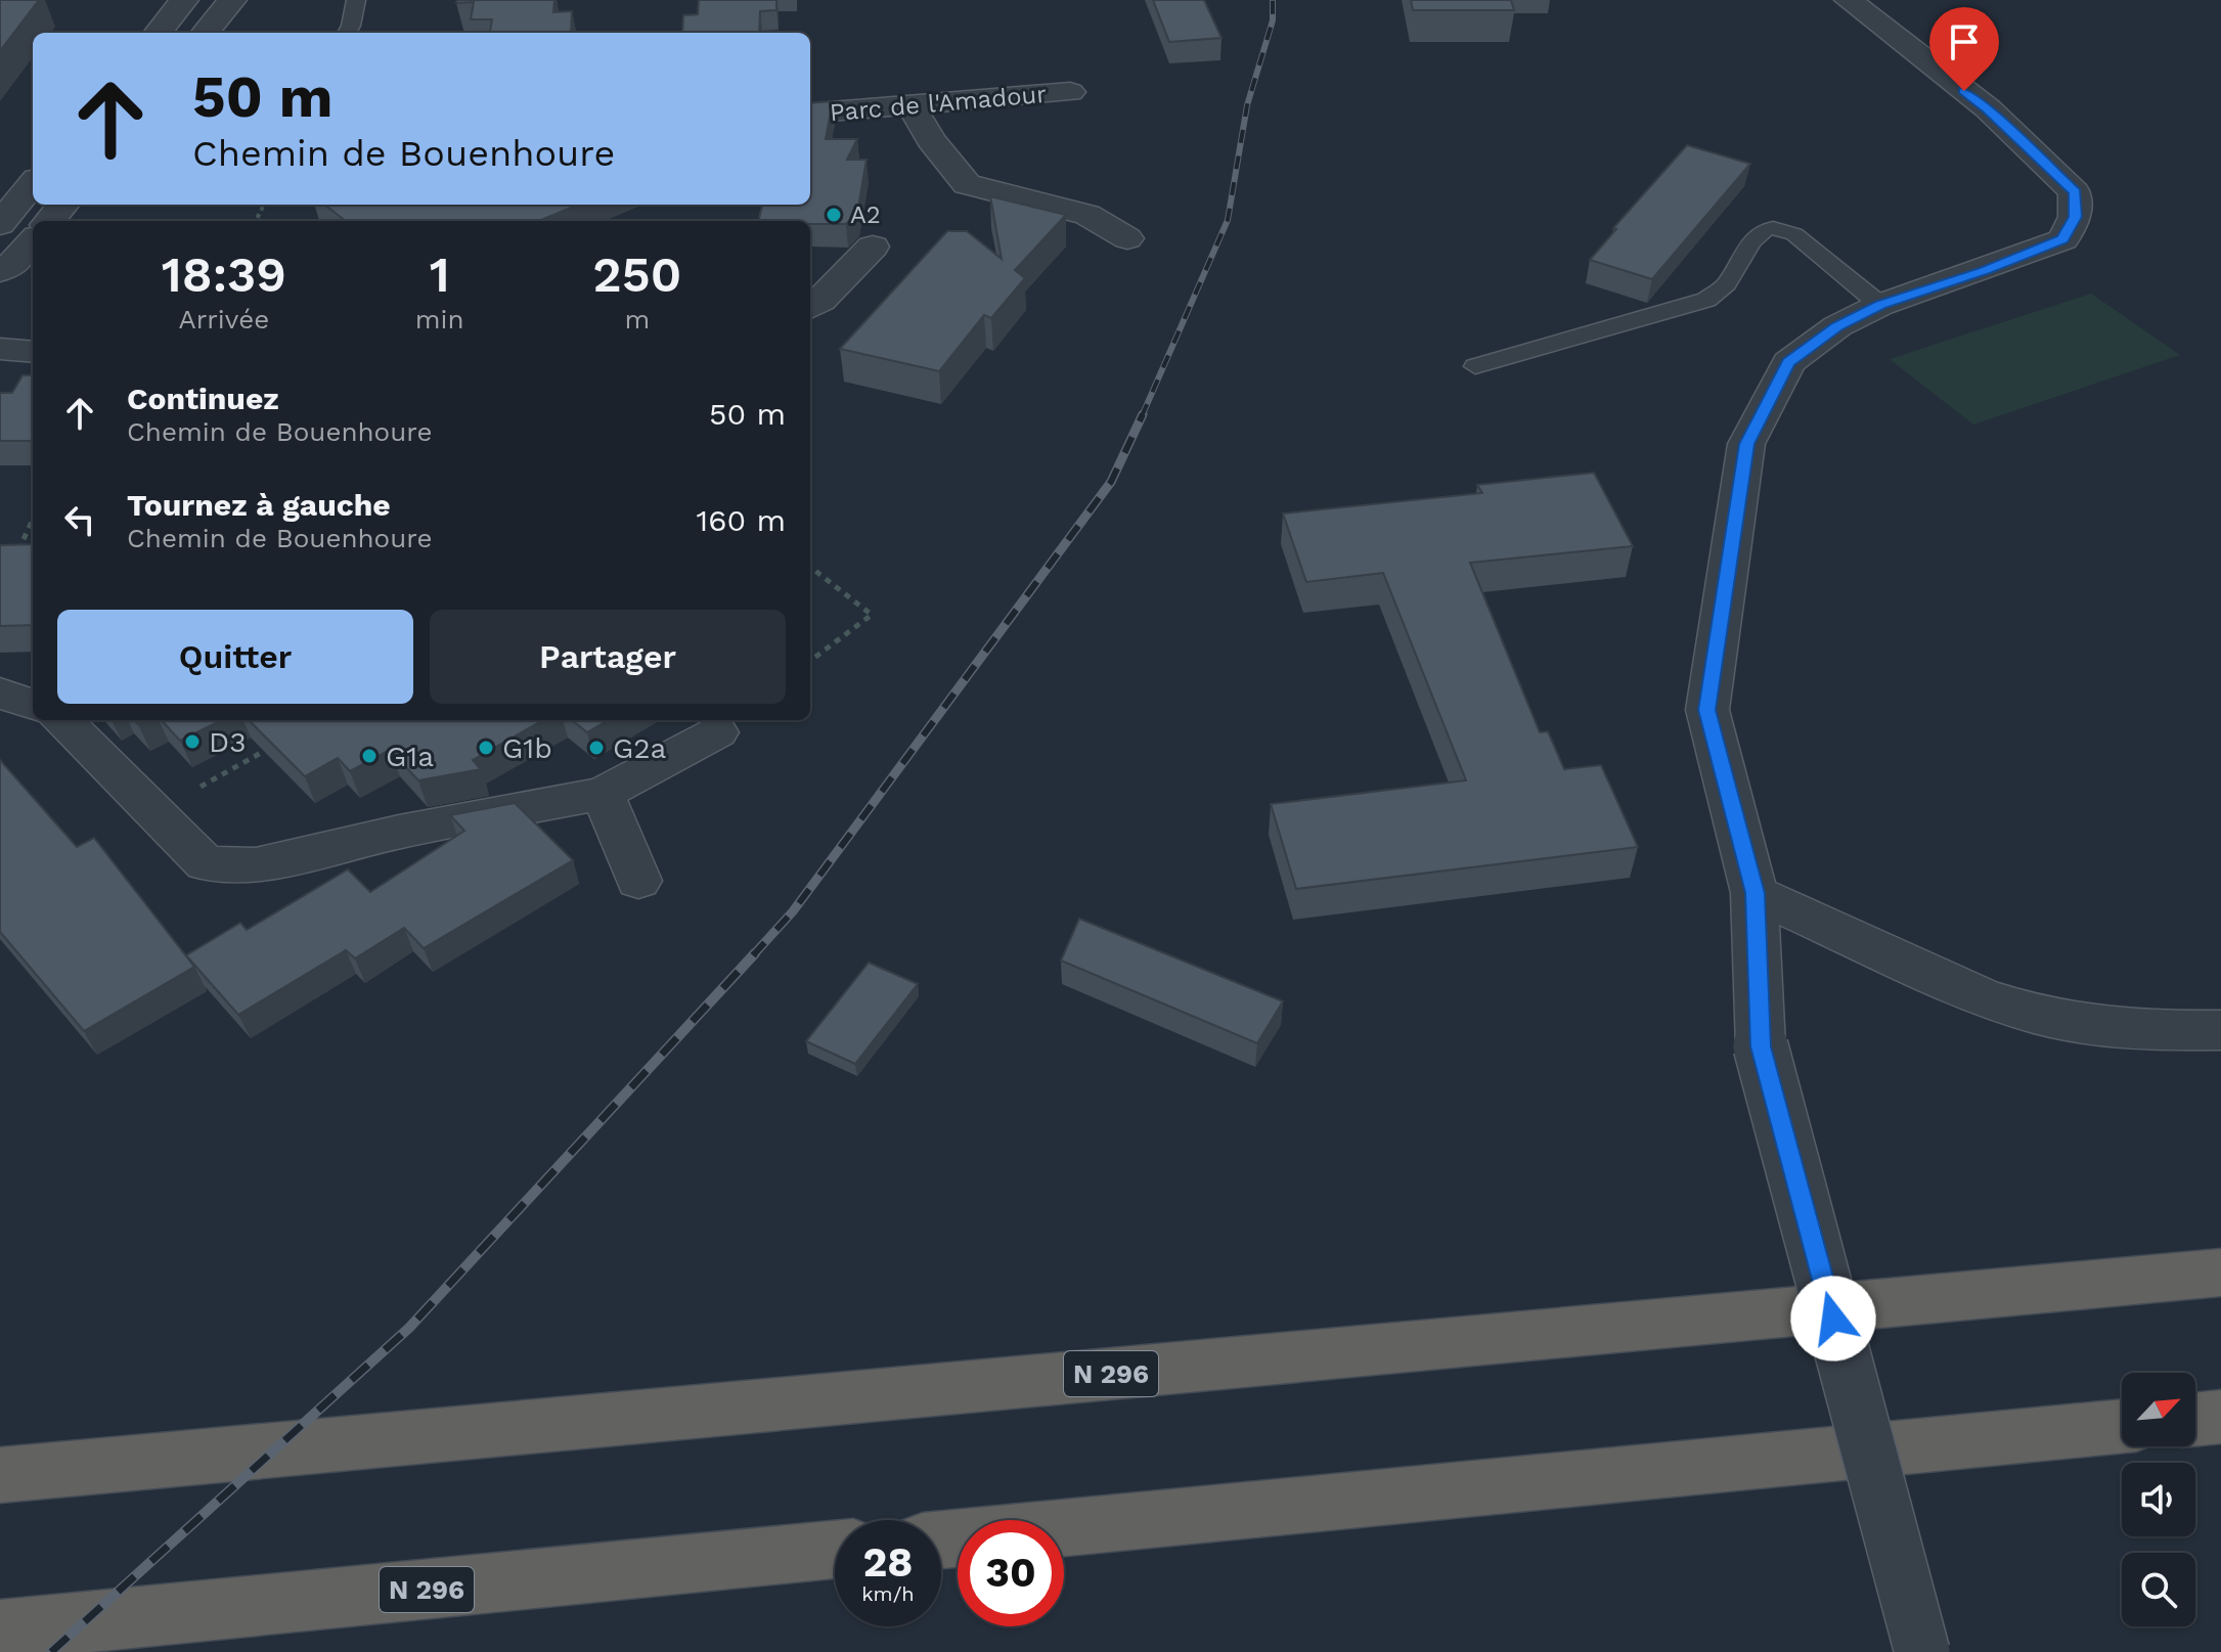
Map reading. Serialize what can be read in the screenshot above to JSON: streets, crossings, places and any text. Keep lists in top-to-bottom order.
{
  "streets": {
    "highway": ["N 296"],
    "street": ["Parc de l'Amadour"]
  },
  "places": [
    "A2",
    "D3",
    "G1b",
    "G2a",
    "G1a"
  ],
  "north": "top right",
  "page": {
    "turn": ["50 m", "Chemin de Bouenhoure"],
    "eta": [
      "18:39",
      "Arrivée",
      "1",
      "min",
      "250",
      "m"
    ],
    "list": [
      {
        "name": "Continuez",
        "note": "Chemin de Bouenhoure",
        "value": "50 m"
      },
      {
        "name": "Tournez à gauche",
        "note": "Chemin de Bouenhoure",
        "value": "160 m"
      }
    ],
    "buttons": ["Quitter", "Partager"],
    "speed": "28 km/h",
    "limit": "30"
  }
}
